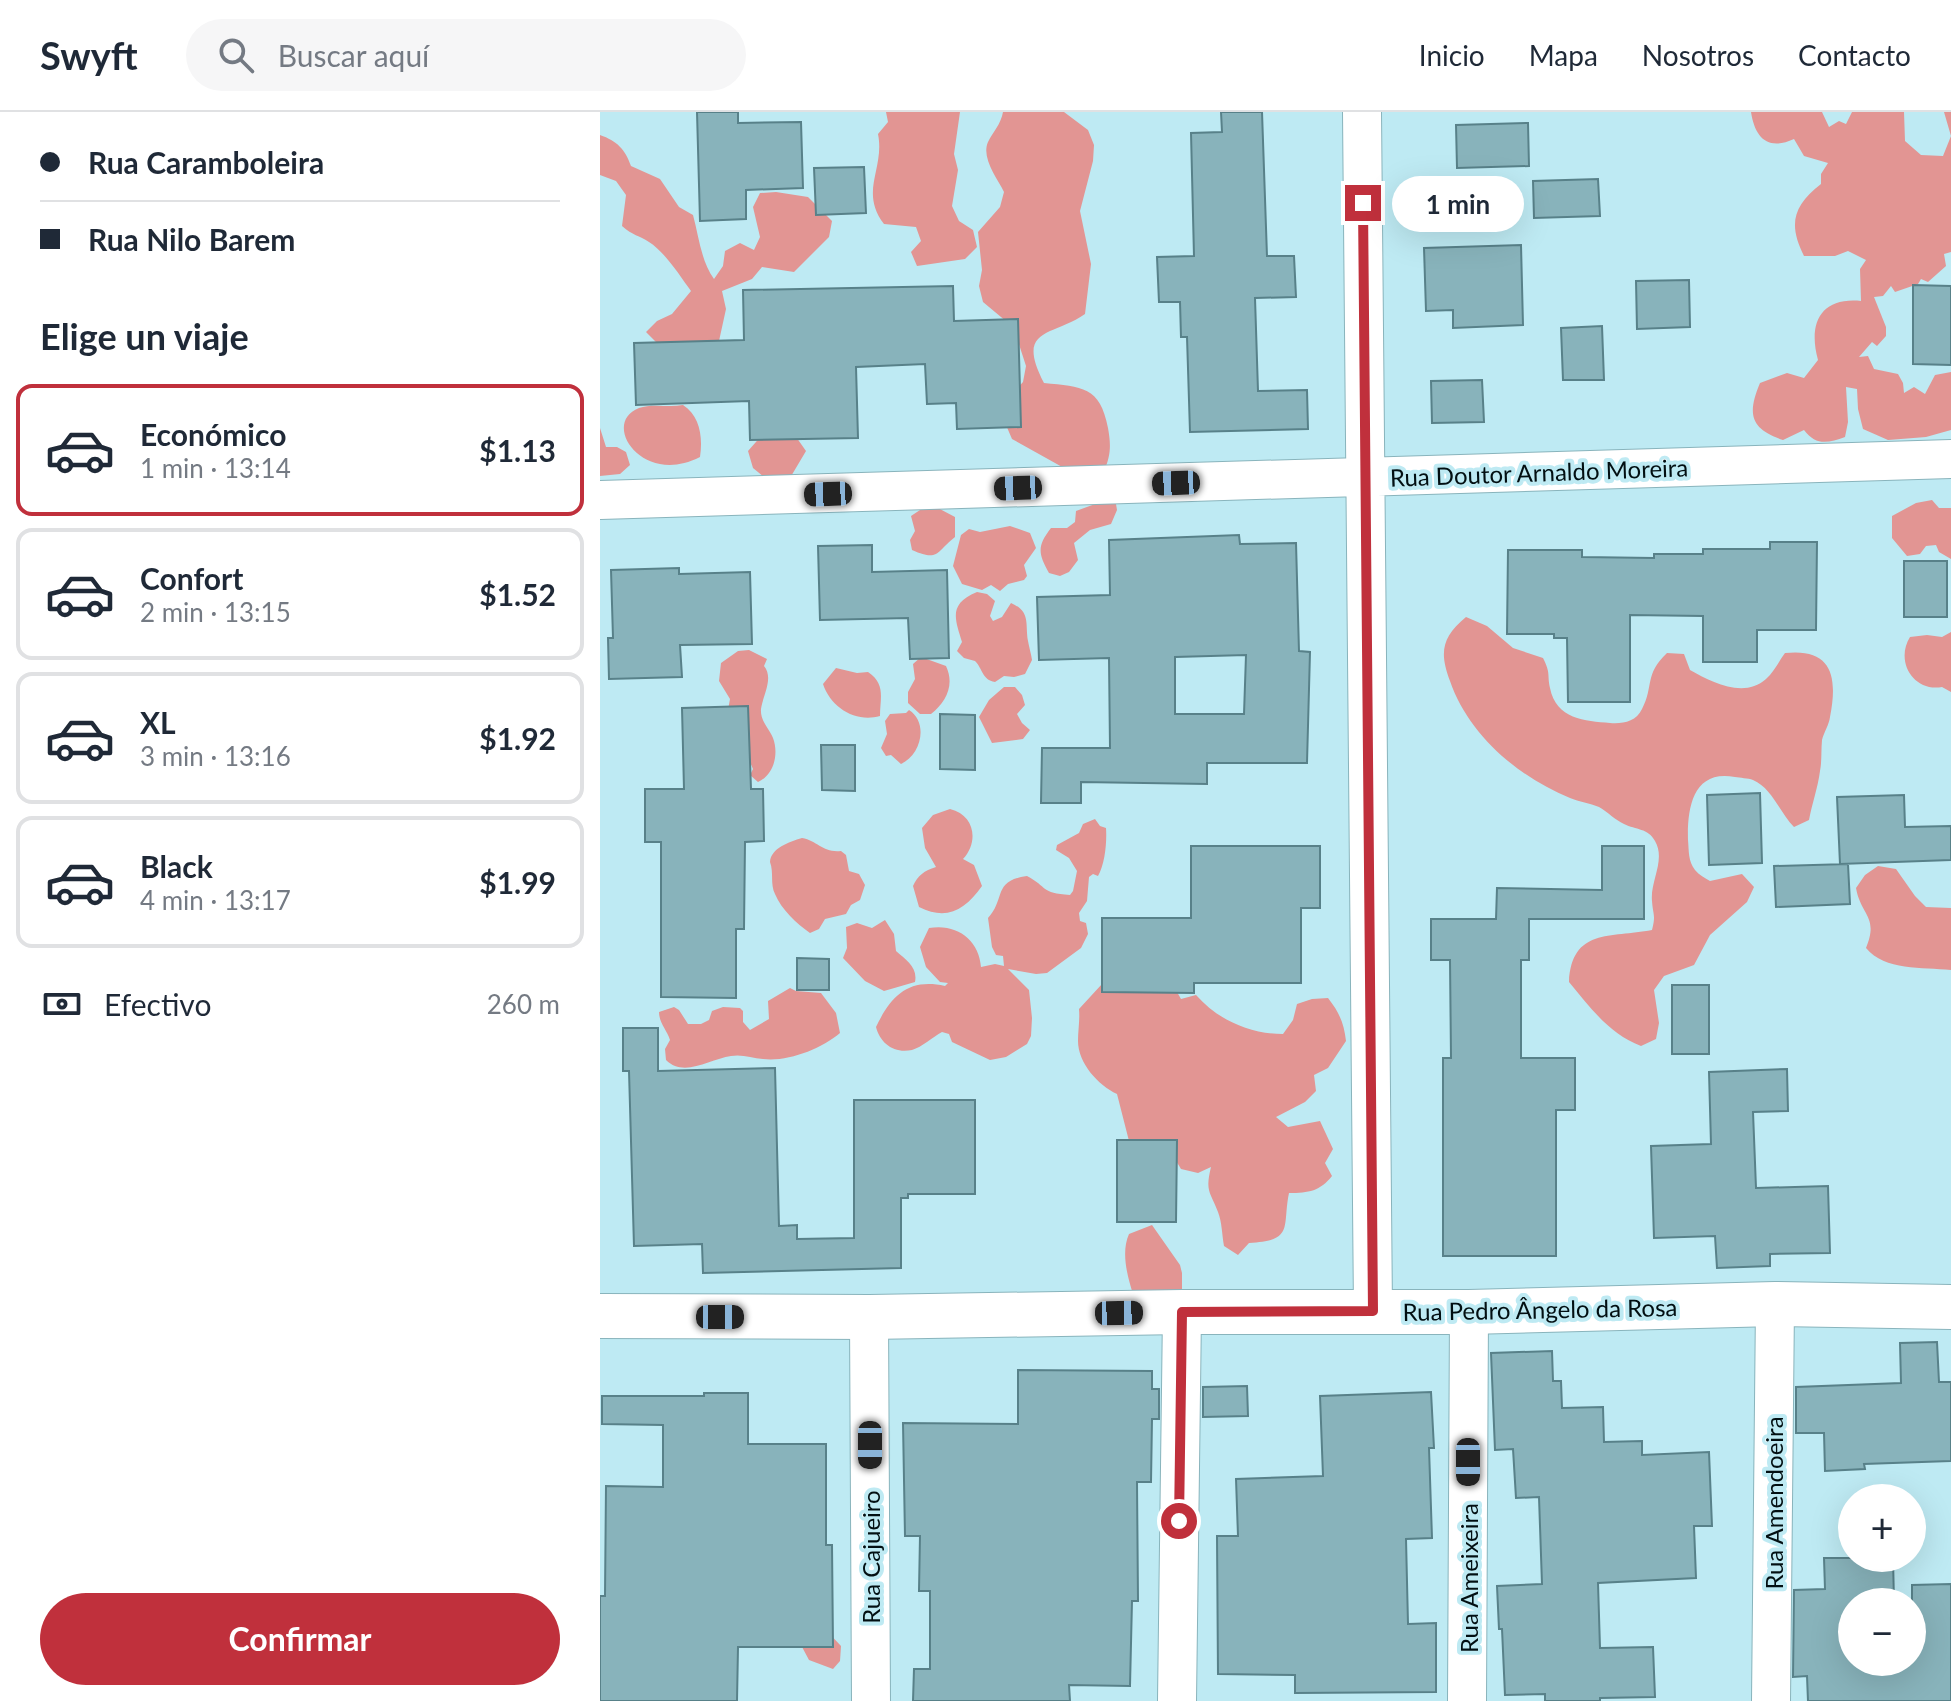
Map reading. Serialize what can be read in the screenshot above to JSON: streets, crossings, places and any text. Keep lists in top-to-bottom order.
{
  "streets": {
    "main road": ["Rua Pedro Ângelo da Rosa"],
    "street": [
      "Rua Doutor Arnaldo Moreira",
      "Rua Amendoeira",
      "Rua Cajueiro",
      "Rua Ameixeira"
    ]
  },
  "crossings": [
    ["Rua Pedro Ângelo da Rosa", "Rua Amendoeira"],
    ["Rua Pedro Ângelo da Rosa", "Rua Cajueiro"],
    ["Rua Pedro Ângelo da Rosa", "Rua Ameixeira"]
  ],
  "page": {
    "header": "Swyft",
    "search": "Buscar aquí",
    "nav": [
      "Inicio",
      "Mapa",
      "Nosotros",
      "Contacto"
    ],
    "banner": ["Rua Caramboleira", "Rua Nilo Barem"],
    "bubble": "1 min",
    "heading": "Elige un viaje",
    "list": [
      {
        "name": "Económico",
        "note": "1 min · 13:14",
        "value": "$1.13"
      },
      {
        "name": "Confort",
        "note": "2 min · 13:15",
        "value": "$1.52"
      },
      {
        "name": "XL",
        "note": "3 min · 13:16",
        "value": "$1.92"
      },
      {
        "name": "Black",
        "note": "4 min · 13:17",
        "value": "$1.99"
      }
    ],
    "pay": ["Efectivo", "260 m"],
    "map_buttons": ["+", "−"],
    "buttons": "Confirmar"
  }
}
